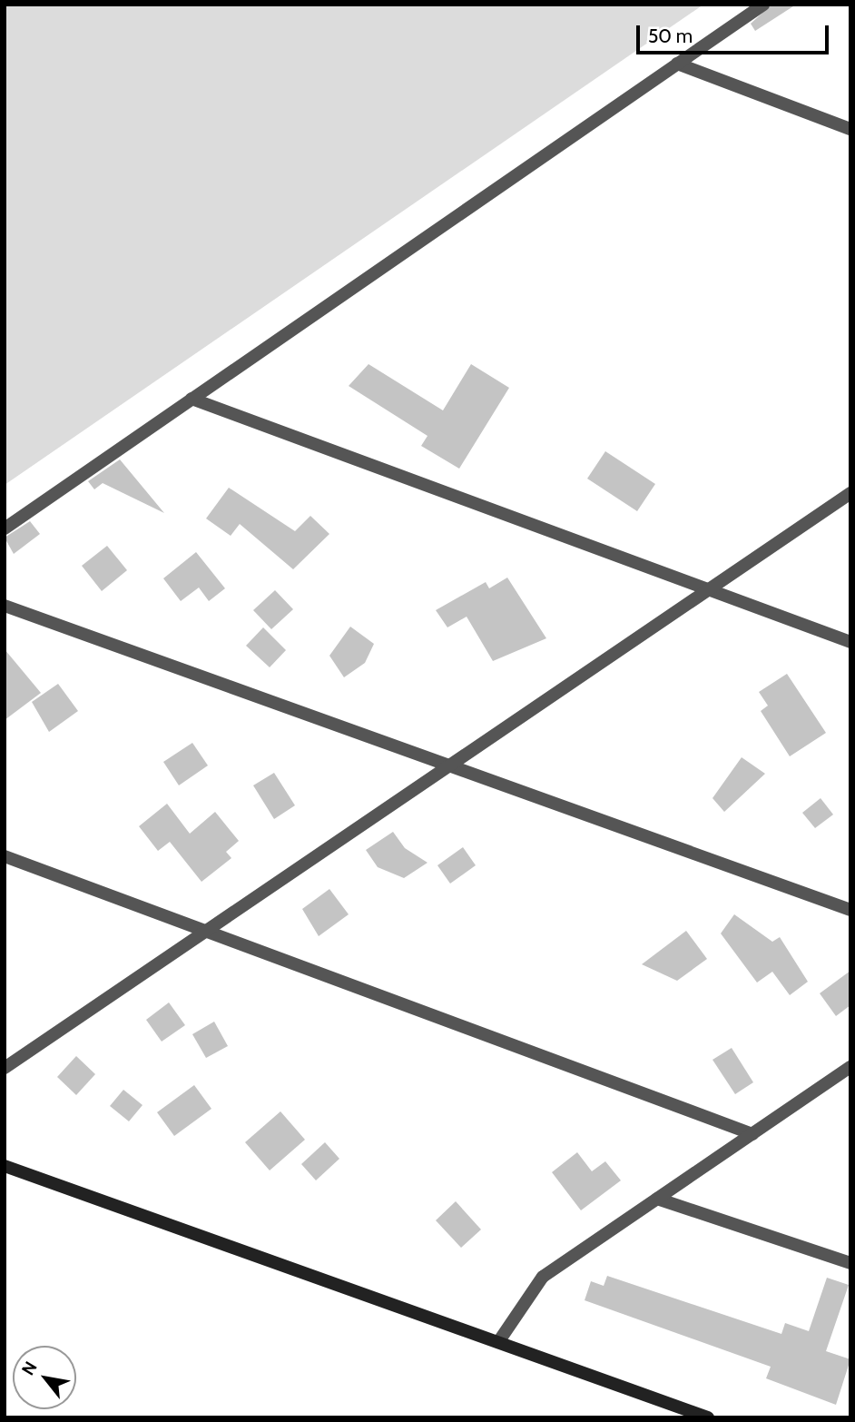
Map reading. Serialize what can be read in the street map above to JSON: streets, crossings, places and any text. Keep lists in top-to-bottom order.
{
  "scale_bar": "50 m",
  "north": "top left"
}
